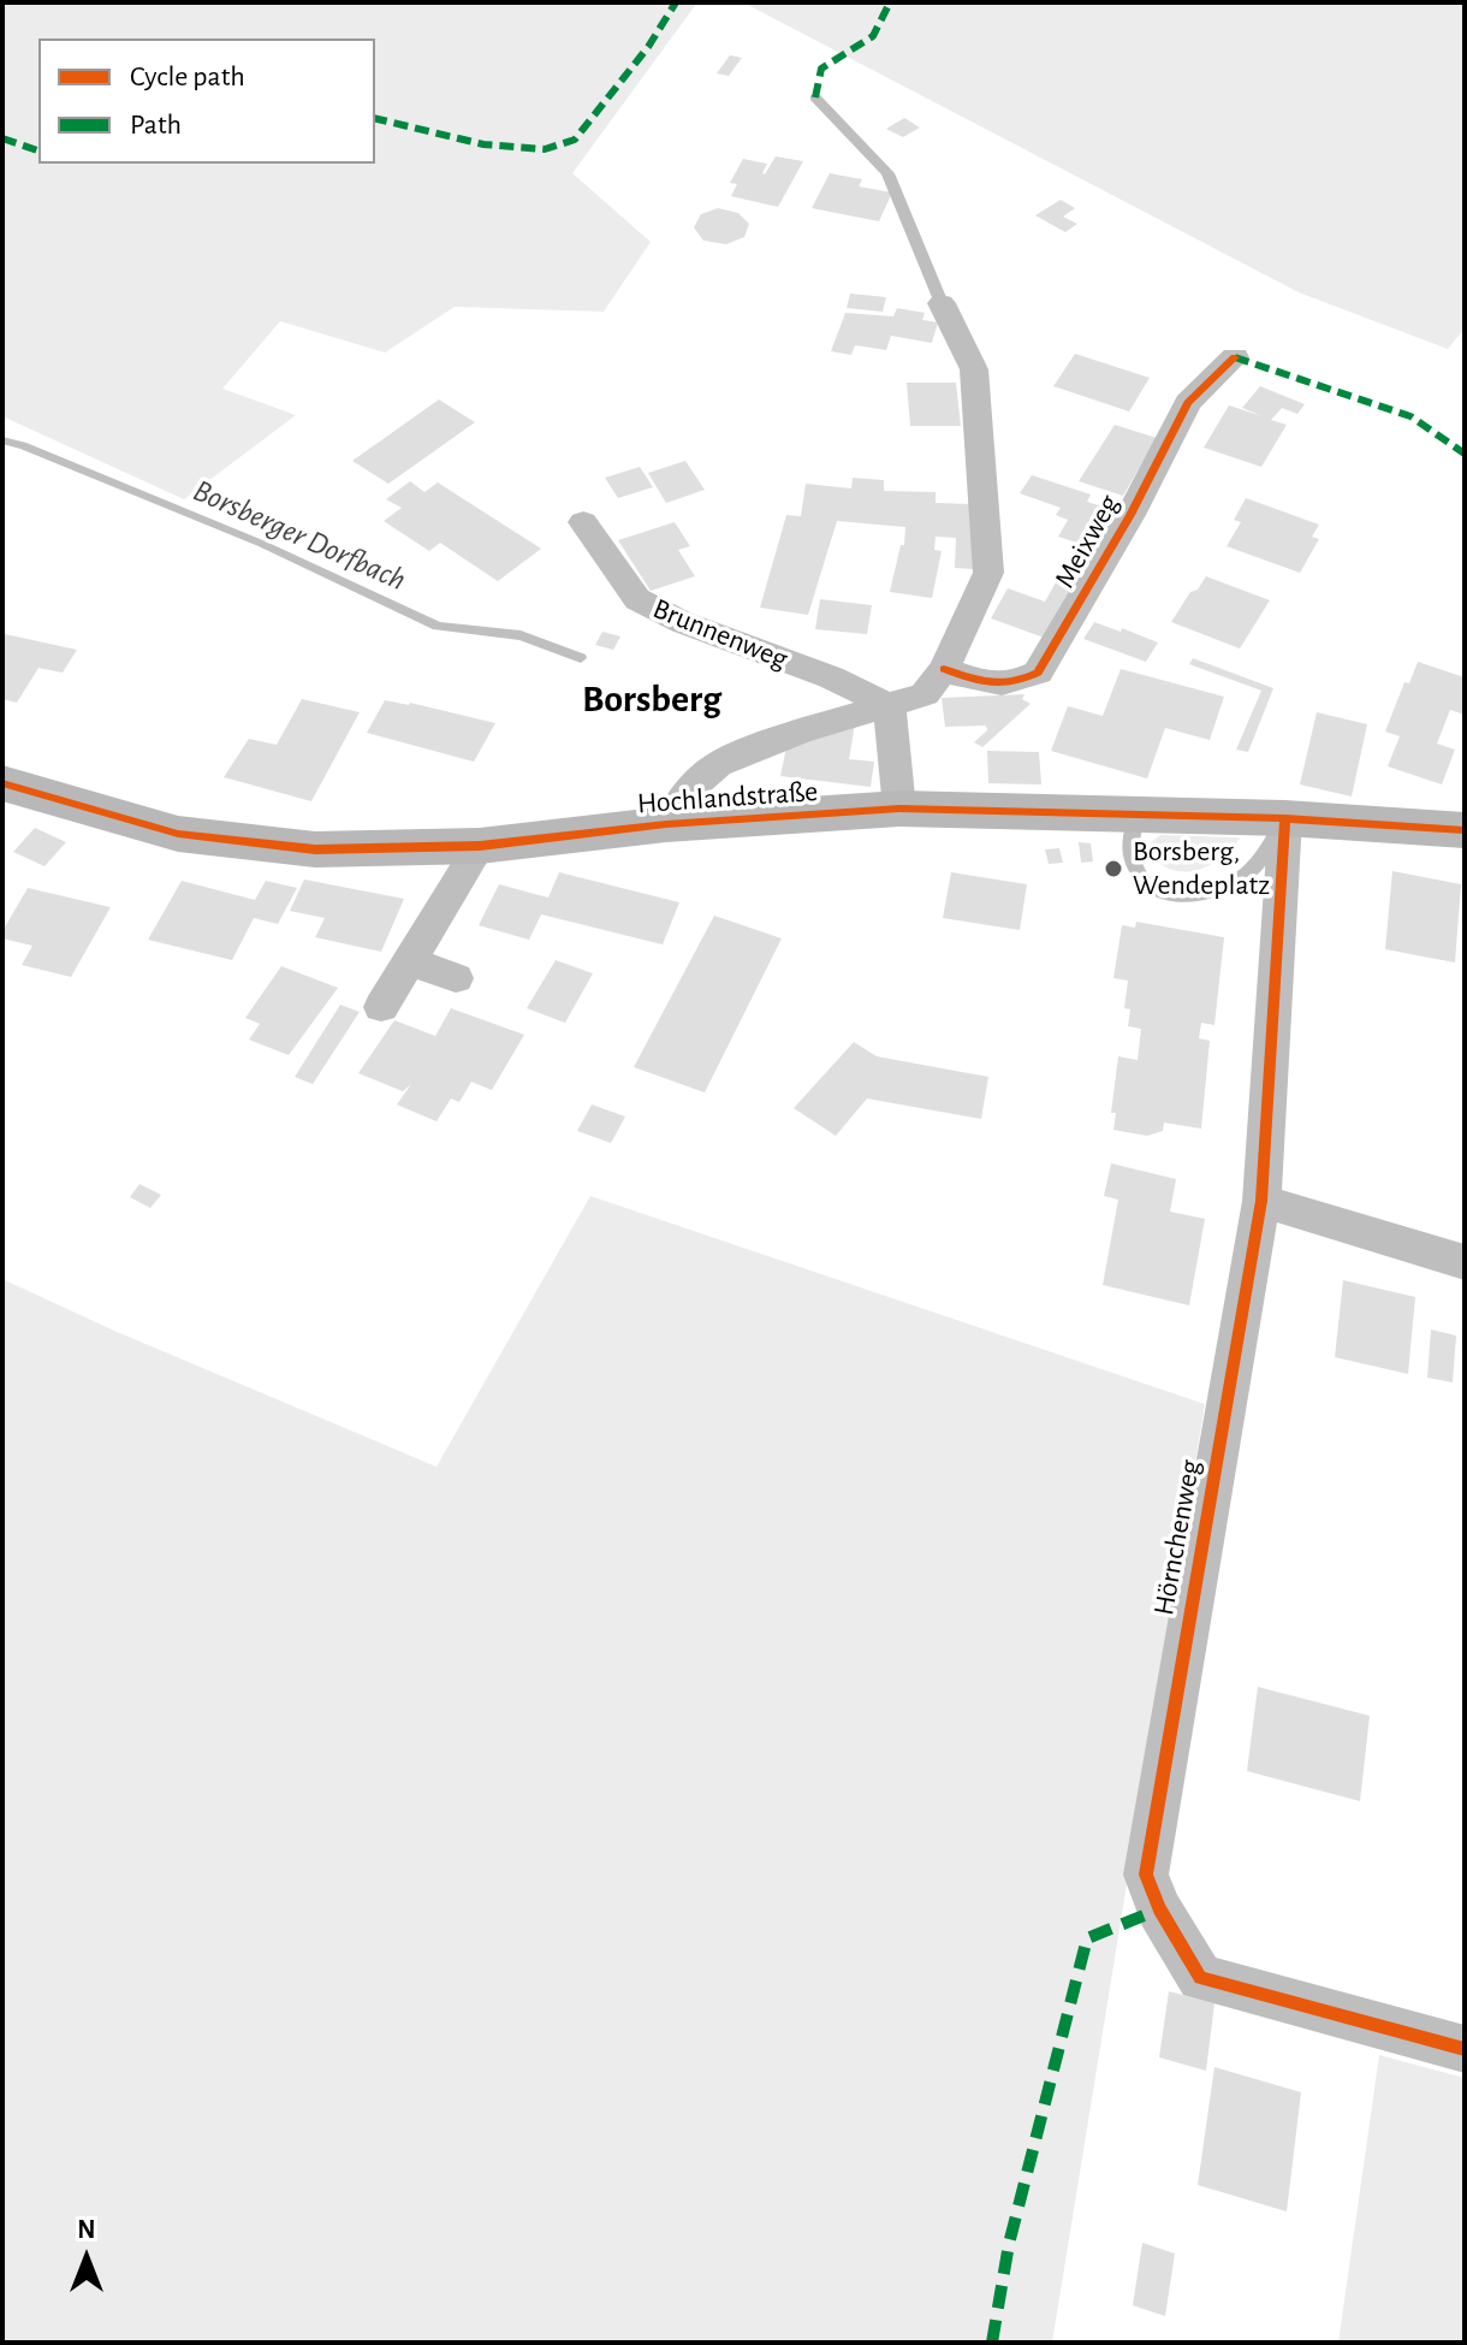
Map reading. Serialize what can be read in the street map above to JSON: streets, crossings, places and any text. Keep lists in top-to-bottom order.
{
  "streets": {
    "street": [
      "Meixweg",
      "Brunnenweg",
      "Hochlandstraße",
      "Hörnchenweg"
    ]
  },
  "crossings": [
    ["Hochlandstraße", "Hörnchenweg"]
  ],
  "districts": ["Borsberg"],
  "water": ["Borsberger Dorfbach"],
  "places": ["Borsberg, Wendeplatz"],
  "legend": ["Cycle path", "Path"],
  "north": "top"
}
